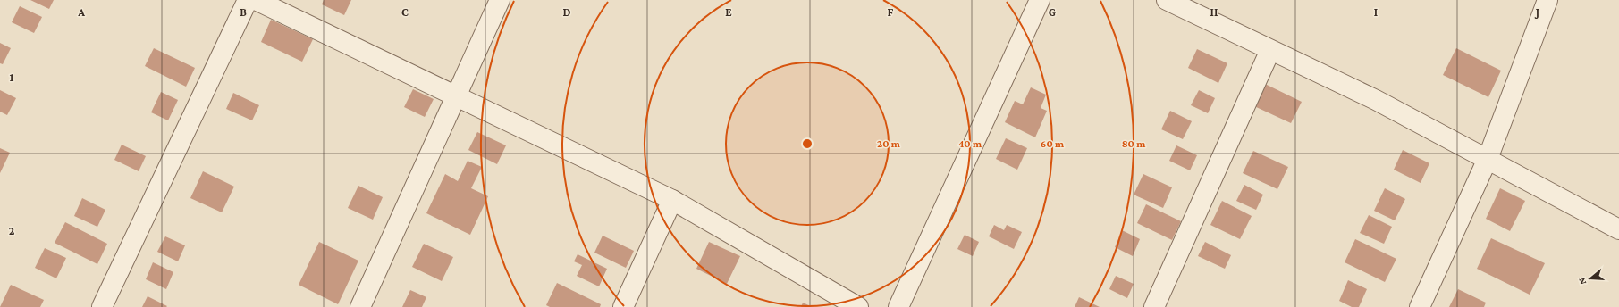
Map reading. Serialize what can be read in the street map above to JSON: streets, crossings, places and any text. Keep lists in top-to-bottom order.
{
  "north": "left",
  "grid": {
    "columns": [
      "A",
      "B",
      "C",
      "D",
      "E",
      "F",
      "G",
      "H",
      "I",
      "J"
    ],
    "rows": ["1", "2"]
  },
  "rings": [
    "20 m",
    "40 m",
    "60 m",
    "80 m"
  ]
}
